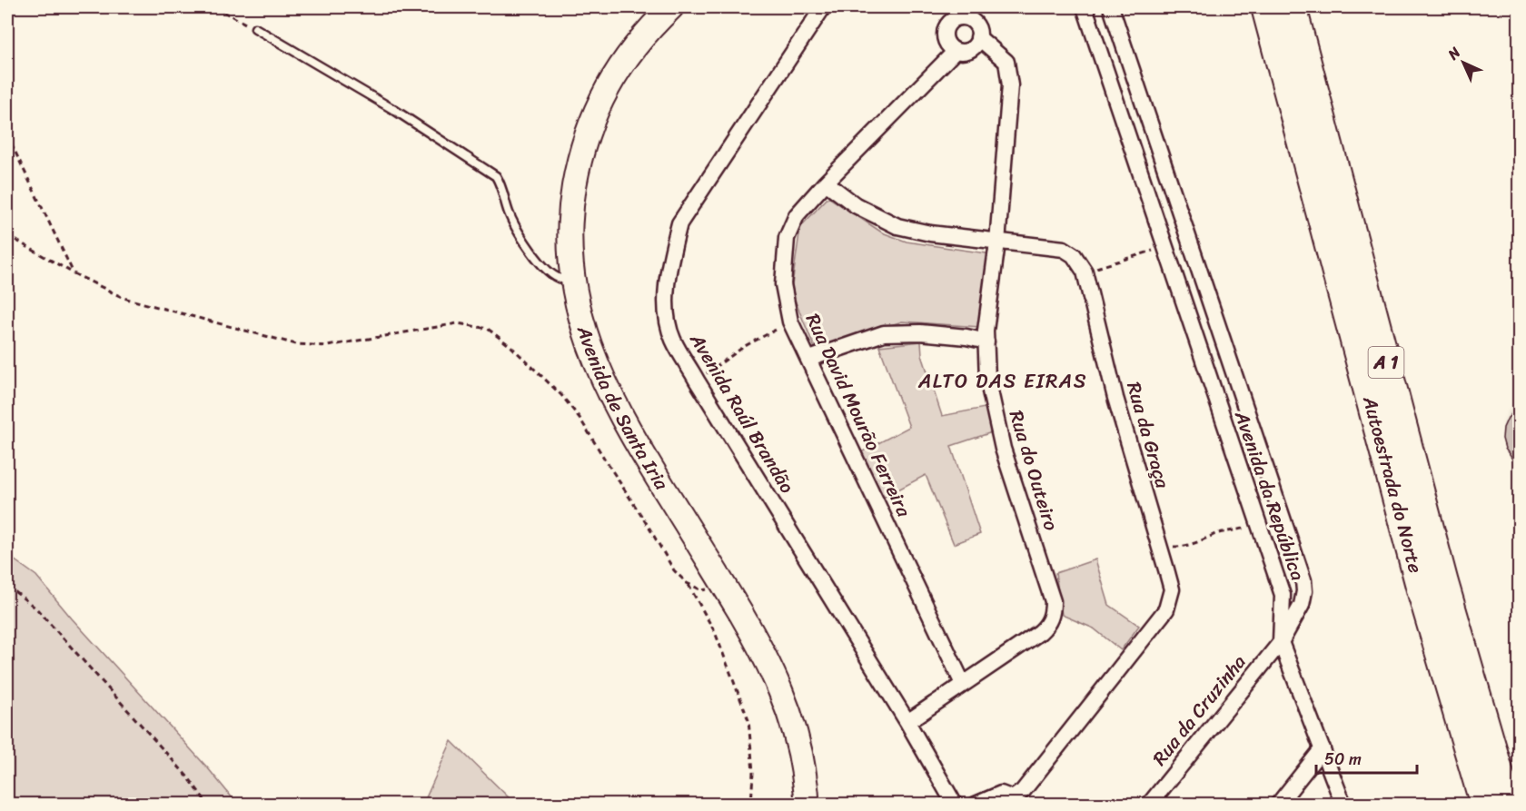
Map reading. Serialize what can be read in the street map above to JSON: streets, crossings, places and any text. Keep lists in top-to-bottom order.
{
  "streets": {
    "highway": ["A 1", "Autoestrada do Norte"],
    "main road": ["Avenida de Santa Iria"],
    "street": [
      "Avenida Raúl Brandão",
      "Rua David Mourão Ferreira",
      "Rua da Graça",
      "Rua do Outeiro",
      "Avenida da República",
      "Rua da Cruzinha"
    ]
  },
  "crossings": [
    ["Avenida Raúl Brandão", "Rua do Outeiro"],
    ["Rua David Mourão Ferreira", "Rua da Graça"],
    ["Rua David Mourão Ferreira", "Rua do Outeiro"],
    ["Rua da Graça", "Rua do Outeiro"],
    ["Avenida da República", "Rua da Cruzinha"]
  ],
  "districts": ["ALTO DAS EIRAS"],
  "scale_bar": "50 m",
  "north": "top left"
}
